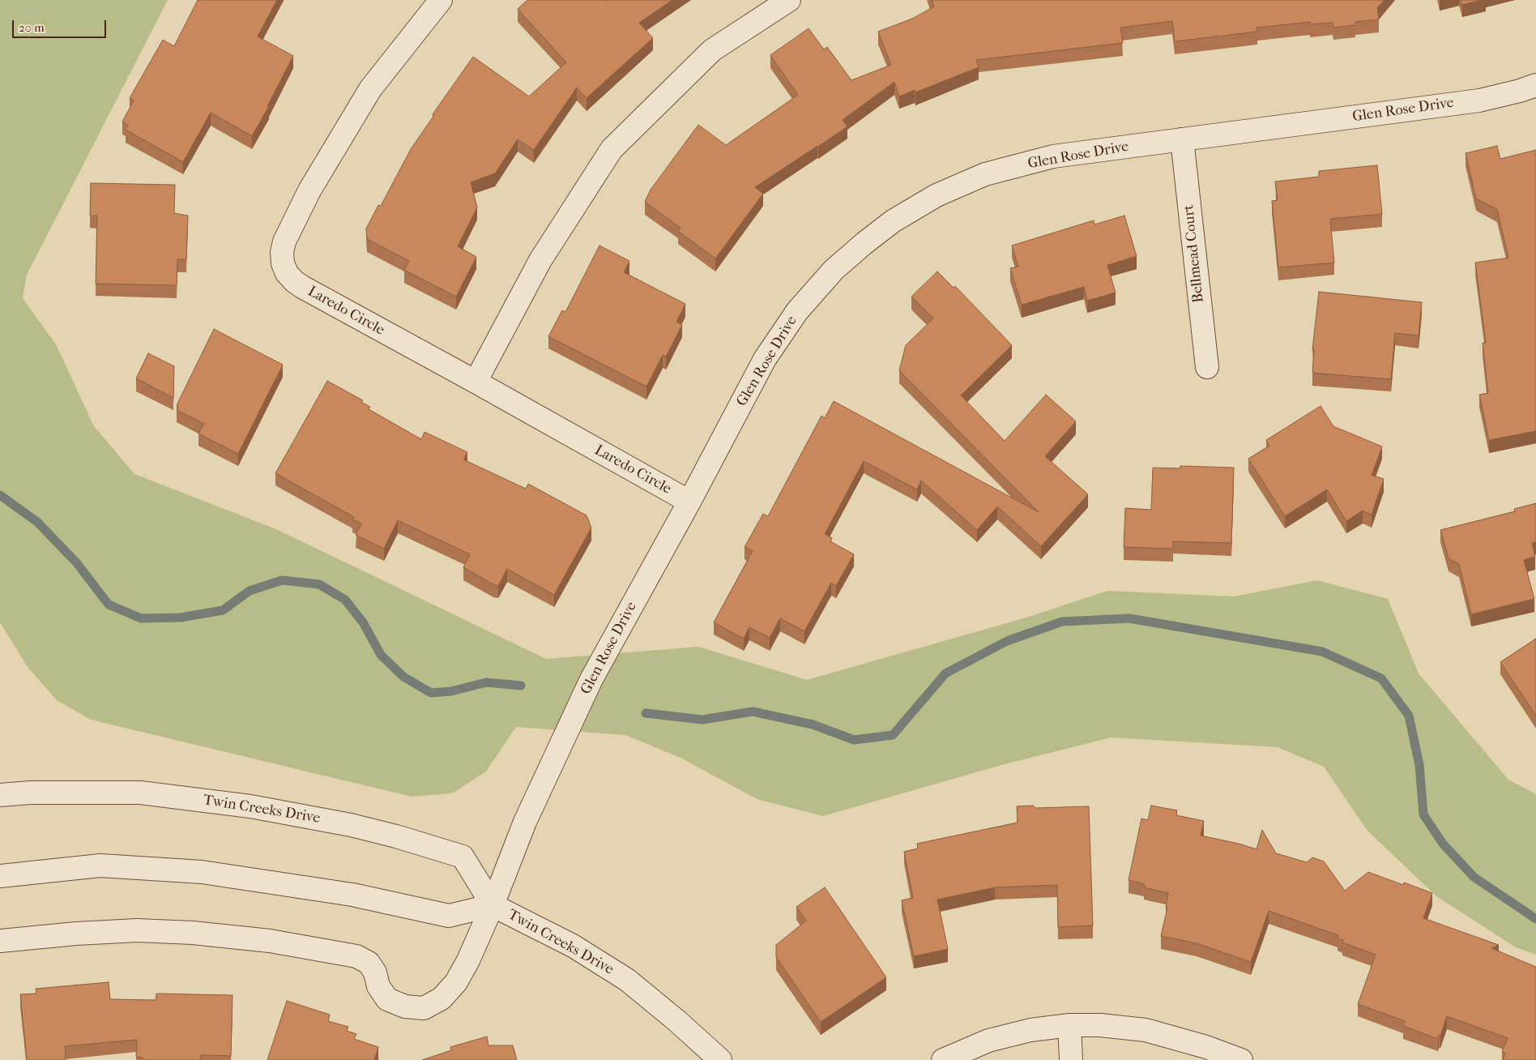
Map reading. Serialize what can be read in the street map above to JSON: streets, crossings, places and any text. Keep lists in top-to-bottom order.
{
  "streets": {
    "street": [
      "Glen Rose Drive",
      "Bellmead Court",
      "Laredo Circle",
      "Twin Creeks Drive"
    ]
  },
  "crossings": [
    ["Glen Rose Drive", "Bellmead Court"],
    ["Glen Rose Drive", "Laredo Circle"],
    ["Glen Rose Drive", "Twin Creeks Drive"]
  ],
  "scale_bar": "20 m"
}
